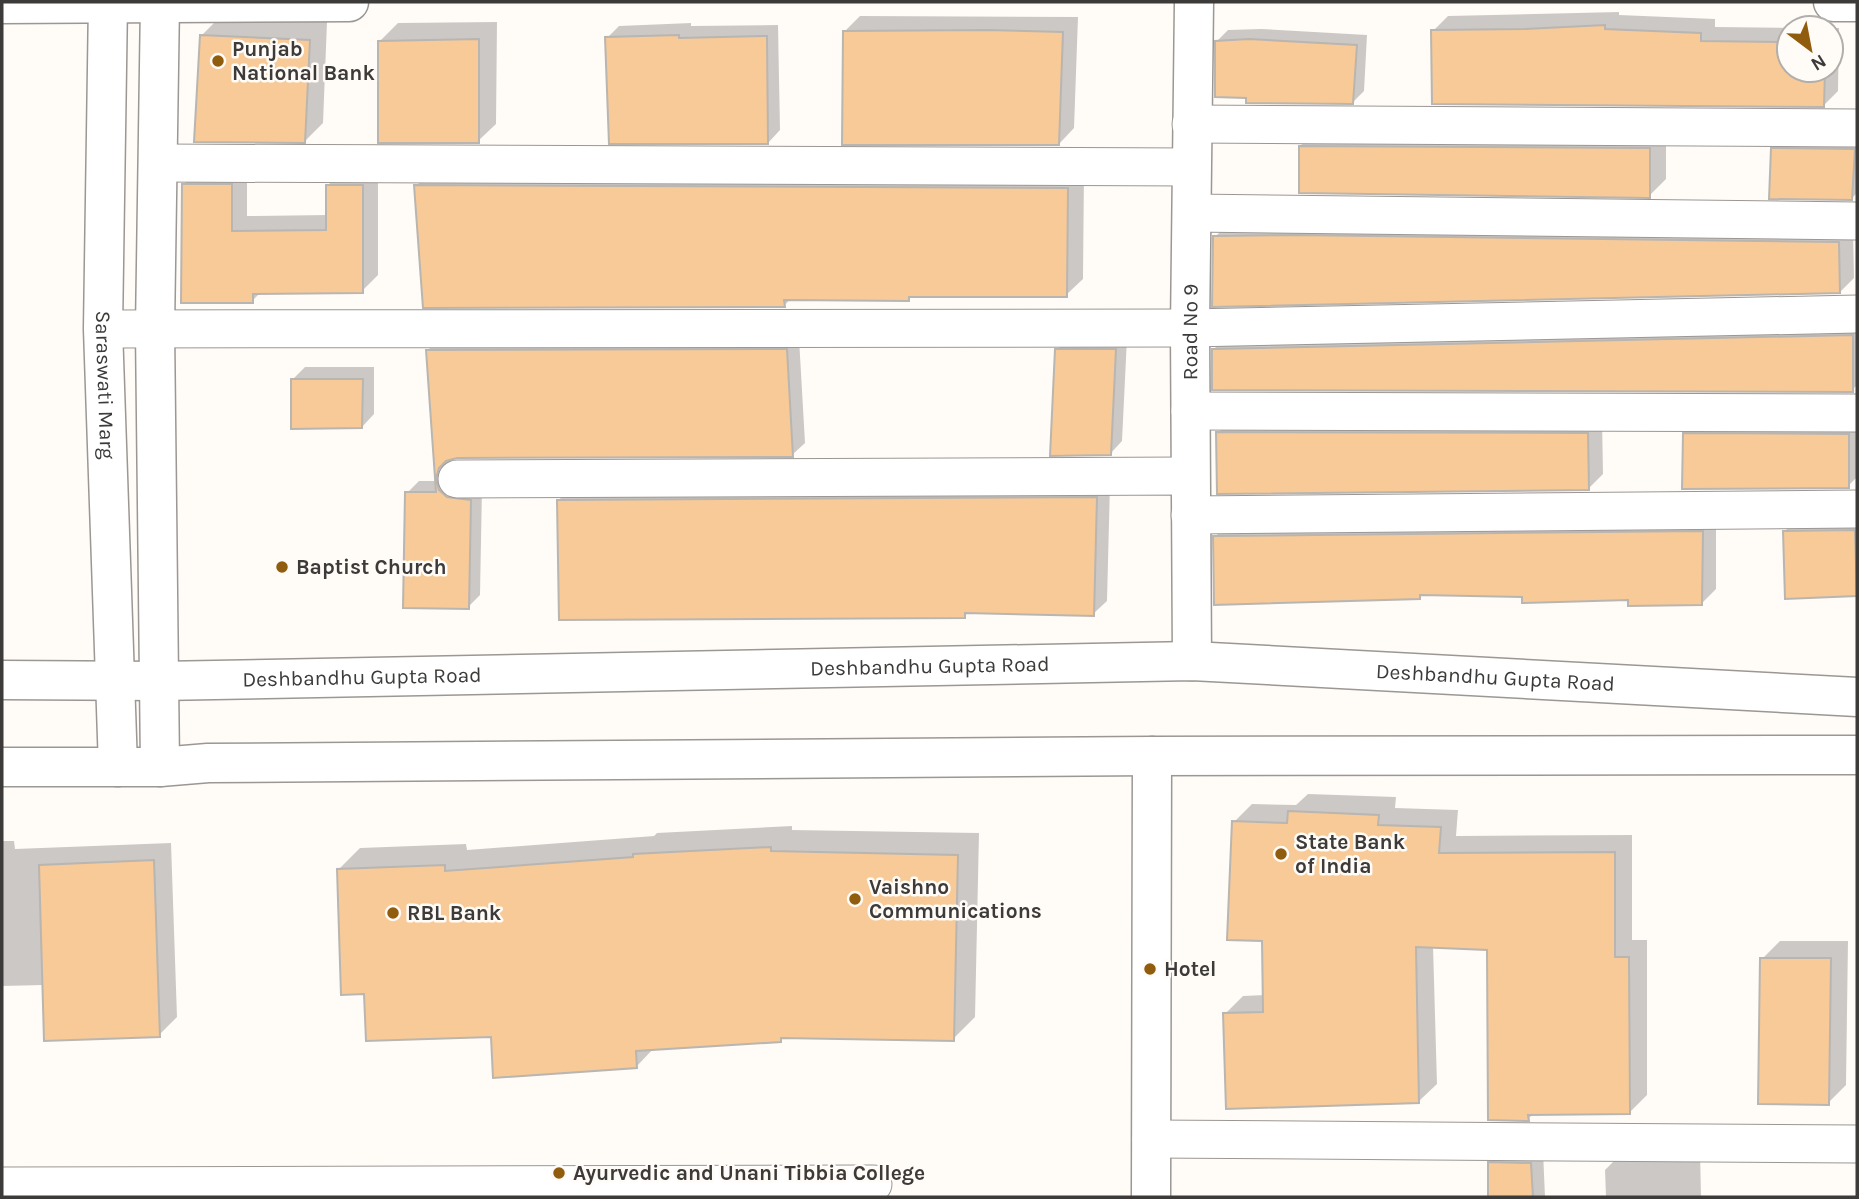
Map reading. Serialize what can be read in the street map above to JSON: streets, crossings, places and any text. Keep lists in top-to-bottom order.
{
  "streets": {
    "street": ["Road No 9", "Saraswati Marg", "Deshbandhu Gupta Road"]
  },
  "crossings": [
    ["Road No 9", "Deshbandhu Gupta Road"],
    ["Saraswati Marg", "Deshbandhu Gupta Road"]
  ],
  "places": [
    "Punjab National Bank",
    "Baptist Church",
    "State Bank of India",
    "Vaishno Communications",
    "RBL Bank",
    "Hotel",
    "Ayurvedic and Unani Tibbia College"
  ],
  "north": "bottom right"
}
